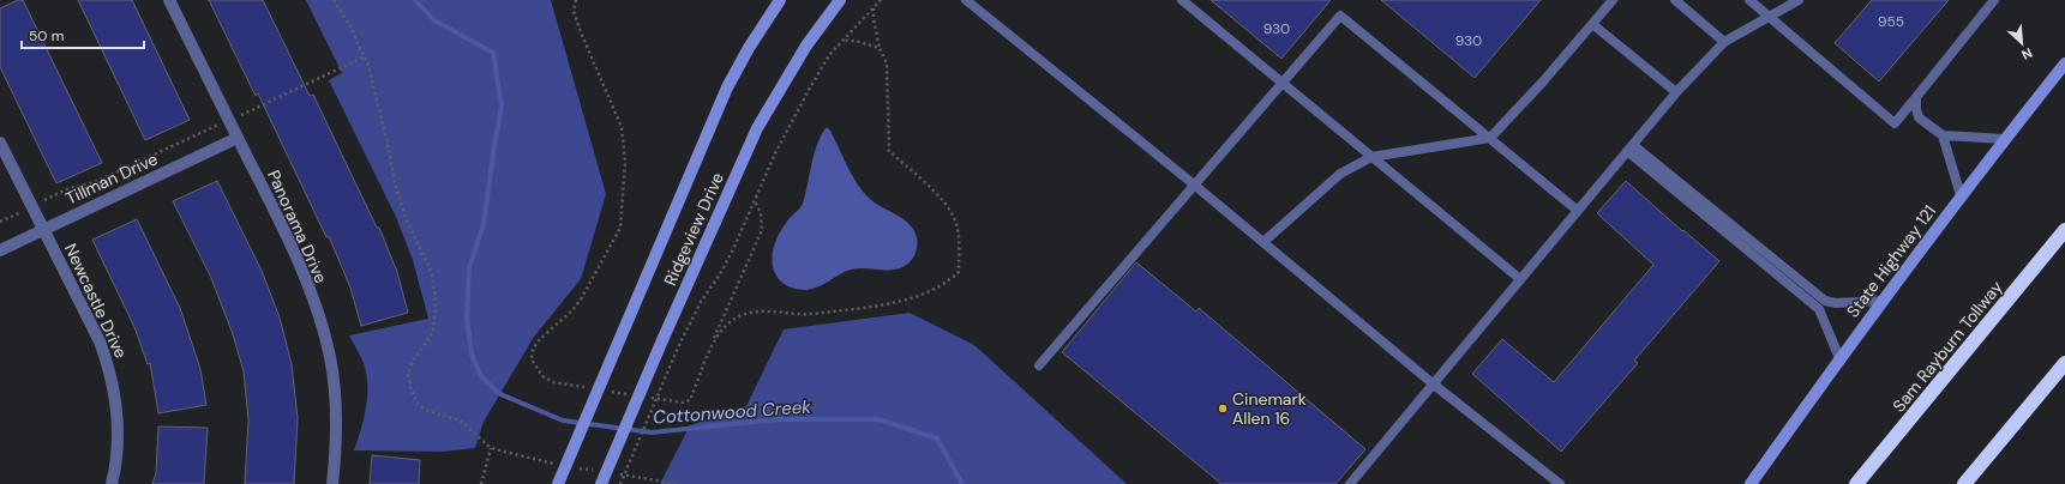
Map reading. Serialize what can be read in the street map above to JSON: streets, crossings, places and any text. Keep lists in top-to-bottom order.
{
  "streets": {
    "highway": ["Sam Rayburn Tollway"],
    "main road": ["Ridgeview Drive", "State Highway 121"],
    "street": ["Tillman Drive", "Panorama Drive", "Newcastle Drive"]
  },
  "crossings": [
    ["Tillman Drive", "Panorama Drive"],
    ["Tillman Drive", "Newcastle Drive"]
  ],
  "water": ["Cottonwood Creek"],
  "places": ["Cinemark Allen 16"],
  "house_numbers": ["955", "930", "930"],
  "scale_bar": "50 m",
  "north": "bottom right"
}
